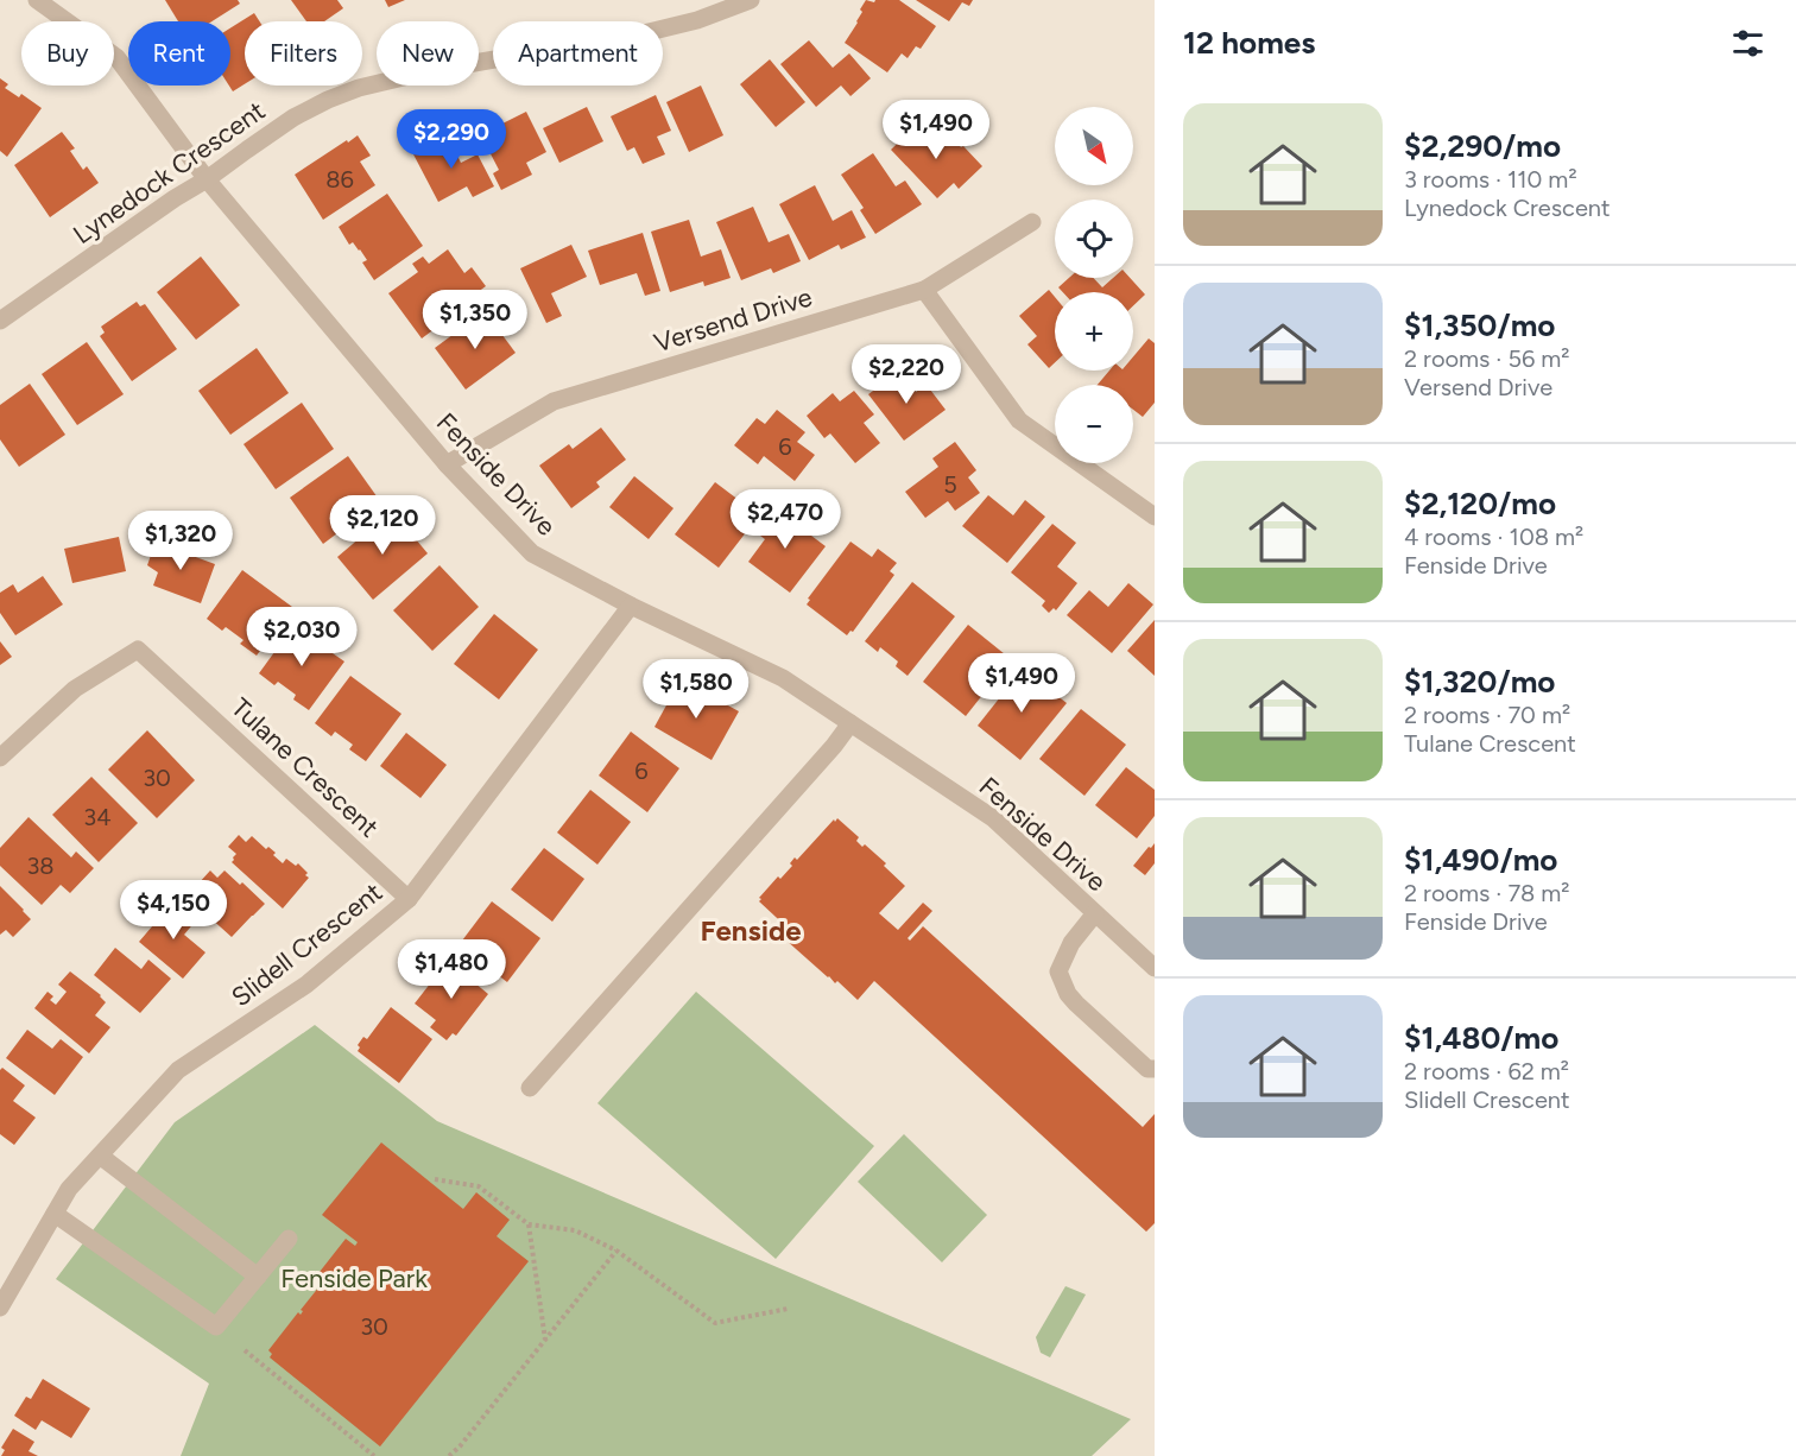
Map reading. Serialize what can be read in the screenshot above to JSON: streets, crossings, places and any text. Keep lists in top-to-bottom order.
{
  "streets": {
    "street": [
      "Lynedock Crescent",
      "Versend Drive",
      "Fenside Drive",
      "Tulane Crescent",
      "Slidell Crescent"
    ]
  },
  "crossings": [
    ["Lynedock Crescent", "Fenside Drive"],
    ["Versend Drive", "Fenside Drive"],
    ["Fenside Drive", "Slidell Crescent"],
    ["Tulane Crescent", "Slidell Crescent"]
  ],
  "districts": ["Fenside"],
  "parks": ["Fenside Park"],
  "house_numbers": [
    "86",
    "6",
    "5",
    "6",
    "30",
    "34",
    "38",
    "30"
  ],
  "north": "bottom right",
  "page": {
    "heading": "12 homes",
    "chip": [
      "Buy",
      "Rent",
      "Filters",
      "New",
      "Apartment"
    ],
    "list": [
      {
        "name": "$2,290/mo",
        "note": "3 rooms · 110 m² · Lynedock Crescent"
      },
      {
        "name": "$1,350/mo",
        "note": "2 rooms · 56 m² · Versend Drive"
      },
      {
        "name": "$2,120/mo",
        "note": "4 rooms · 108 m² · Fenside Drive"
      },
      {
        "name": "$1,320/mo",
        "note": "2 rooms · 70 m² · Tulane Crescent"
      },
      {
        "name": "$1,490/mo",
        "note": "2 rooms · 78 m² · Fenside Drive"
      },
      {
        "name": "$1,480/mo",
        "note": "2 rooms · 62 m² · Slidell Crescent"
      }
    ],
    "price": [
      "$1,490",
      "$2,290",
      "$1,350",
      "$2,220",
      "$2,470",
      "$2,120",
      "$1,320",
      "$2,030",
      "$1,490",
      "$1,580",
      "$4,150",
      "$1,480"
    ],
    "map_buttons": ["+", "−"]
  }
}
